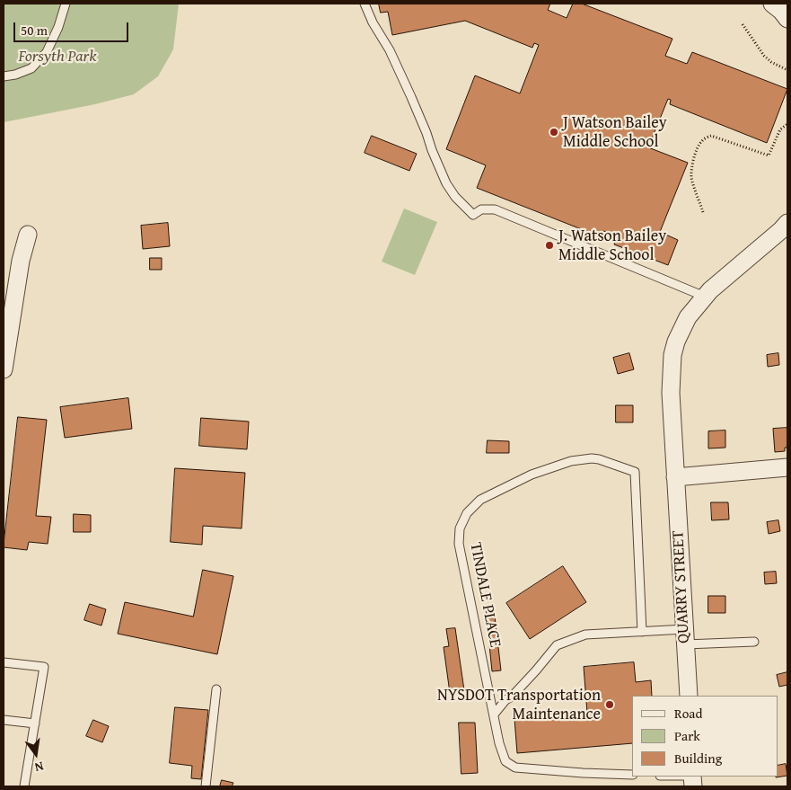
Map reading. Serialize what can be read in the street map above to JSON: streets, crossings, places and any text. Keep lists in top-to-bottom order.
{
  "streets": {
    "street": ["QUARRY STREET"],
    "lane": ["TINDALE PLACE"]
  },
  "parks": ["Forsyth Park"],
  "places": ["J Watson Bailey Middle School", "J. Watson Bailey Middle School", "NYSDOT Transportation Maintenance"],
  "legend": ["Road", "Park", "Building"],
  "scale_bar": "50 m",
  "north": "bottom"
}
